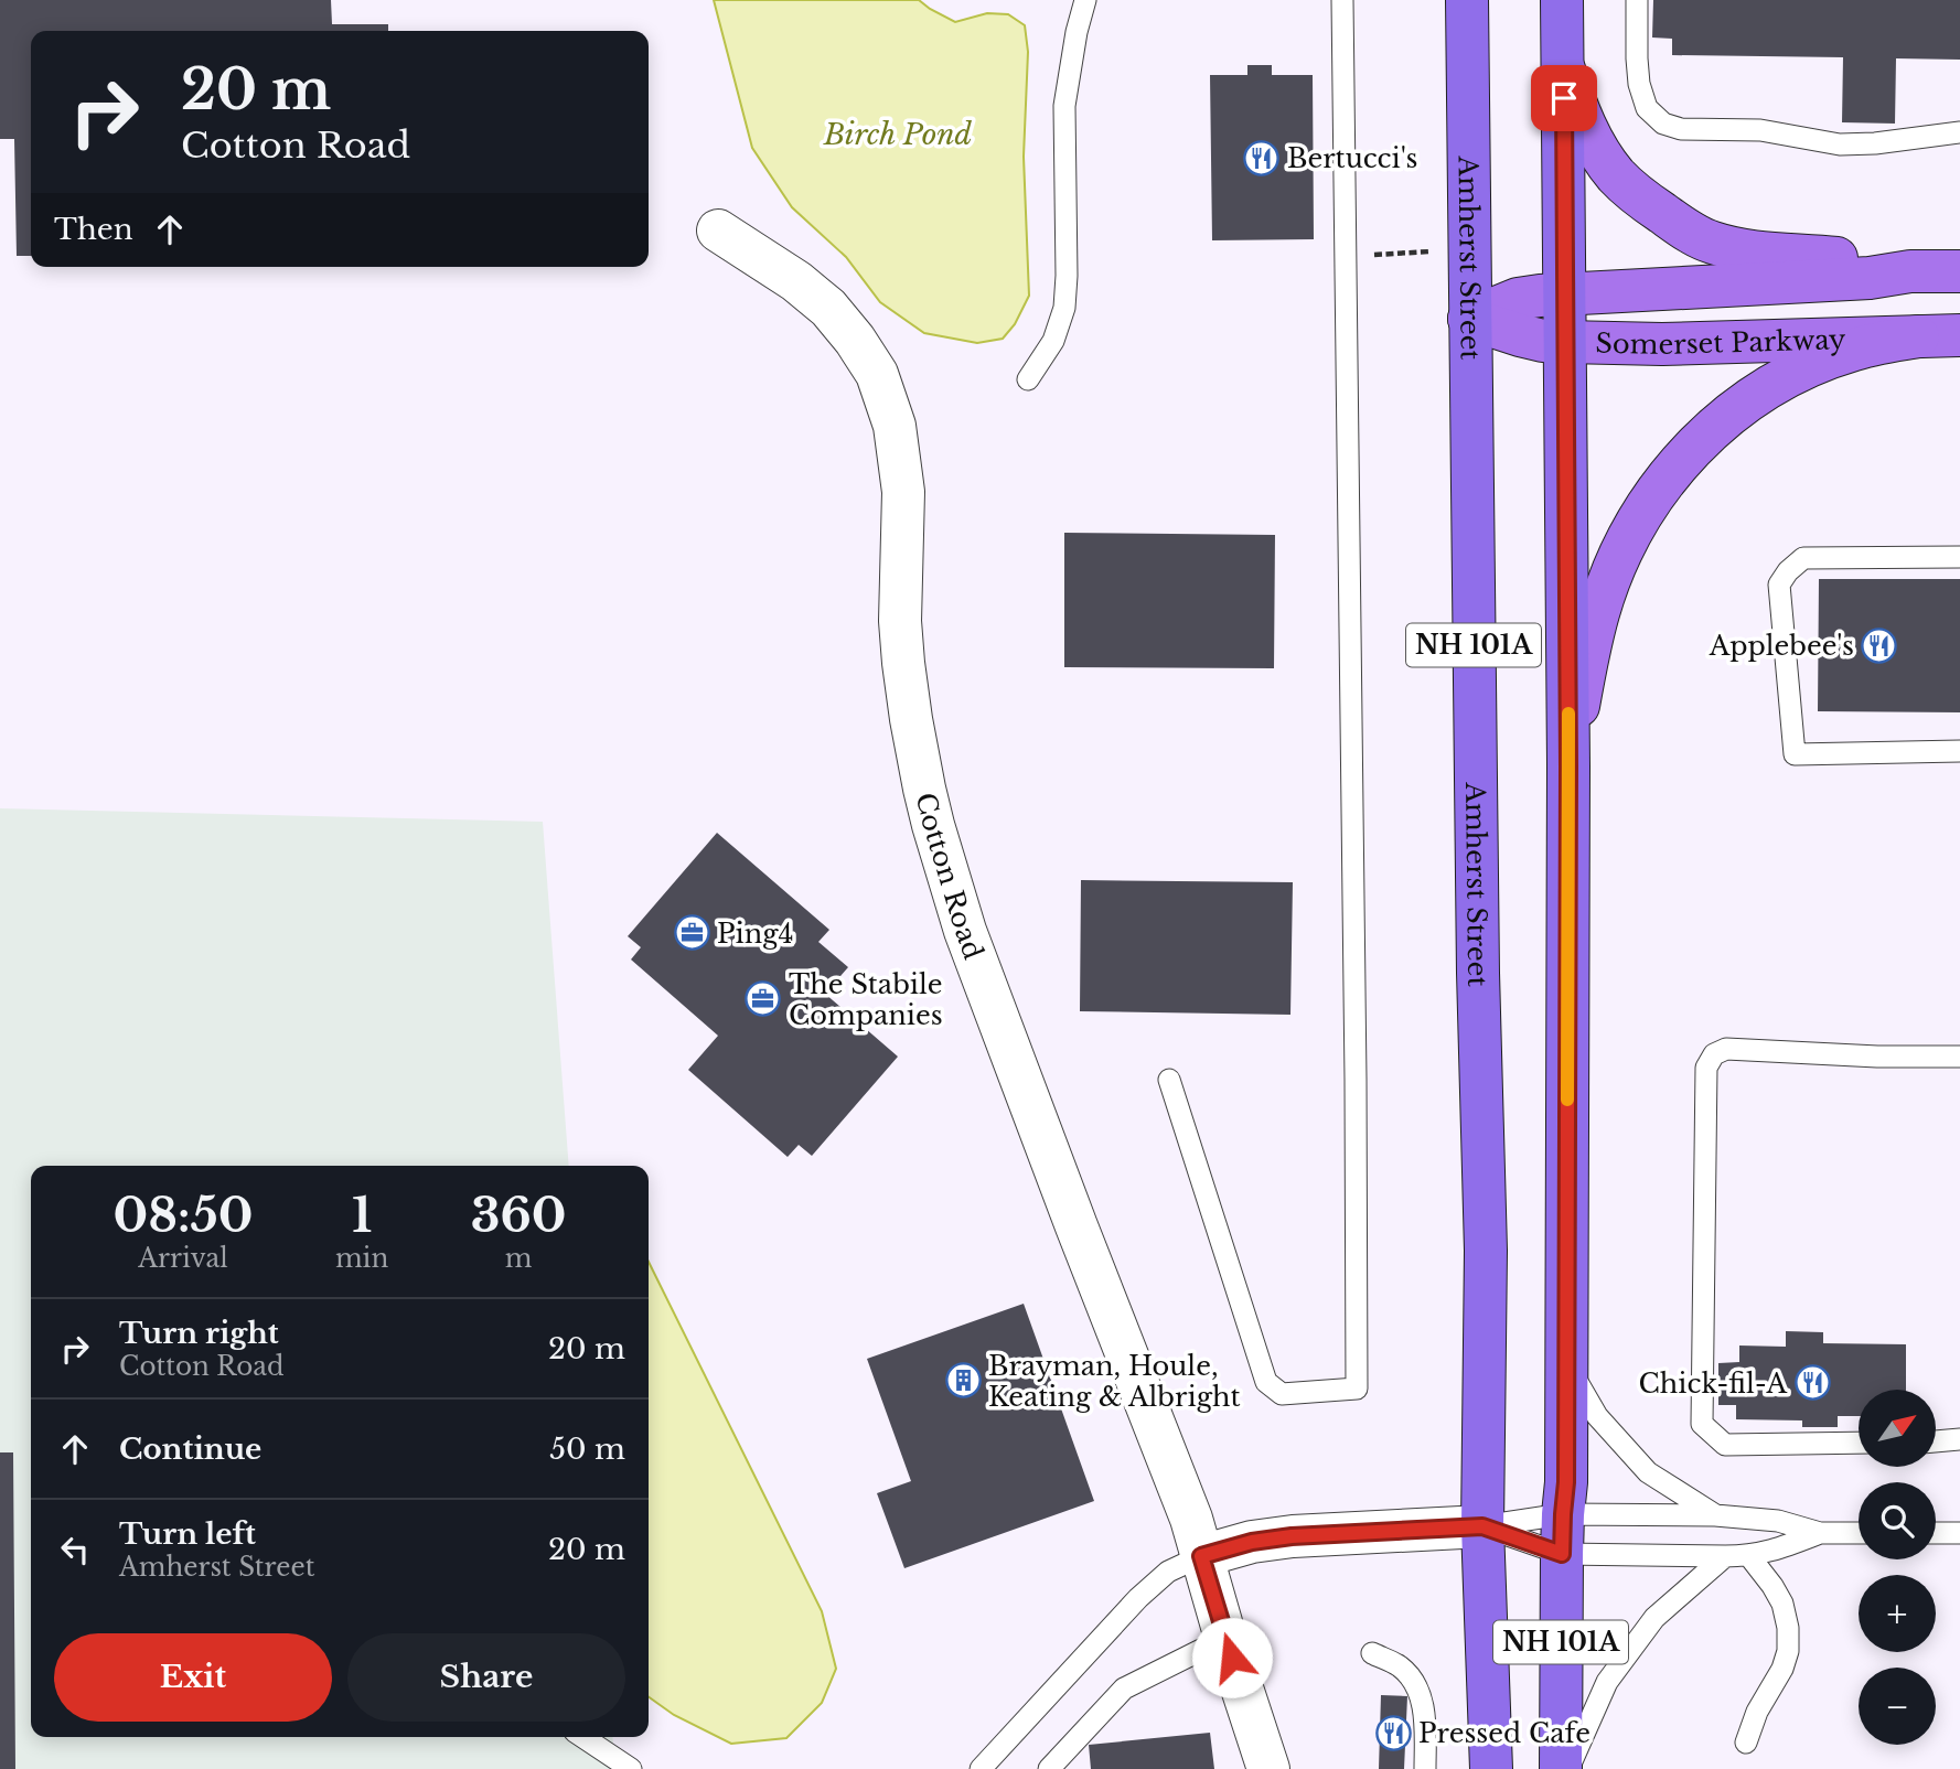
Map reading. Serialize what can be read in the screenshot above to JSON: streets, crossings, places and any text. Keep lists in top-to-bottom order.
{
  "streets": {
    "highway": ["Amherst Street", "NH 101A"],
    "main road": ["Somerset Parkway"],
    "street": ["Cotton Road"]
  },
  "crossings": [
    ["Amherst Street", "Somerset Parkway"],
    ["Somerset Parkway", "NH 101A"]
  ],
  "water": ["Birch Pond"],
  "places": {
    "restaurant": [
      "Bertucci's",
      "Applebee's",
      "Chick-fil-A",
      "Pressed Cafe"
    ],
    "office": ["Ping4", "The Stabile Companies"],
    "building": ["Brayman, Houle, Keating & Albright"]
  },
  "north": "top right",
  "page": {
    "turn": ["20 m", "Cotton Road"],
    "then": "Then",
    "eta": [
      "08:50",
      "Arrival",
      "1",
      "min",
      "360",
      "m"
    ],
    "list": [
      {
        "name": "Turn right",
        "note": "Cotton Road",
        "value": "20 m"
      },
      {
        "name": "Continue",
        "value": "50 m"
      },
      {
        "name": "Turn left",
        "note": "Amherst Street",
        "value": "20 m"
      }
    ],
    "map_buttons": ["+", "−"],
    "buttons": ["Exit", "Share"]
  }
}
